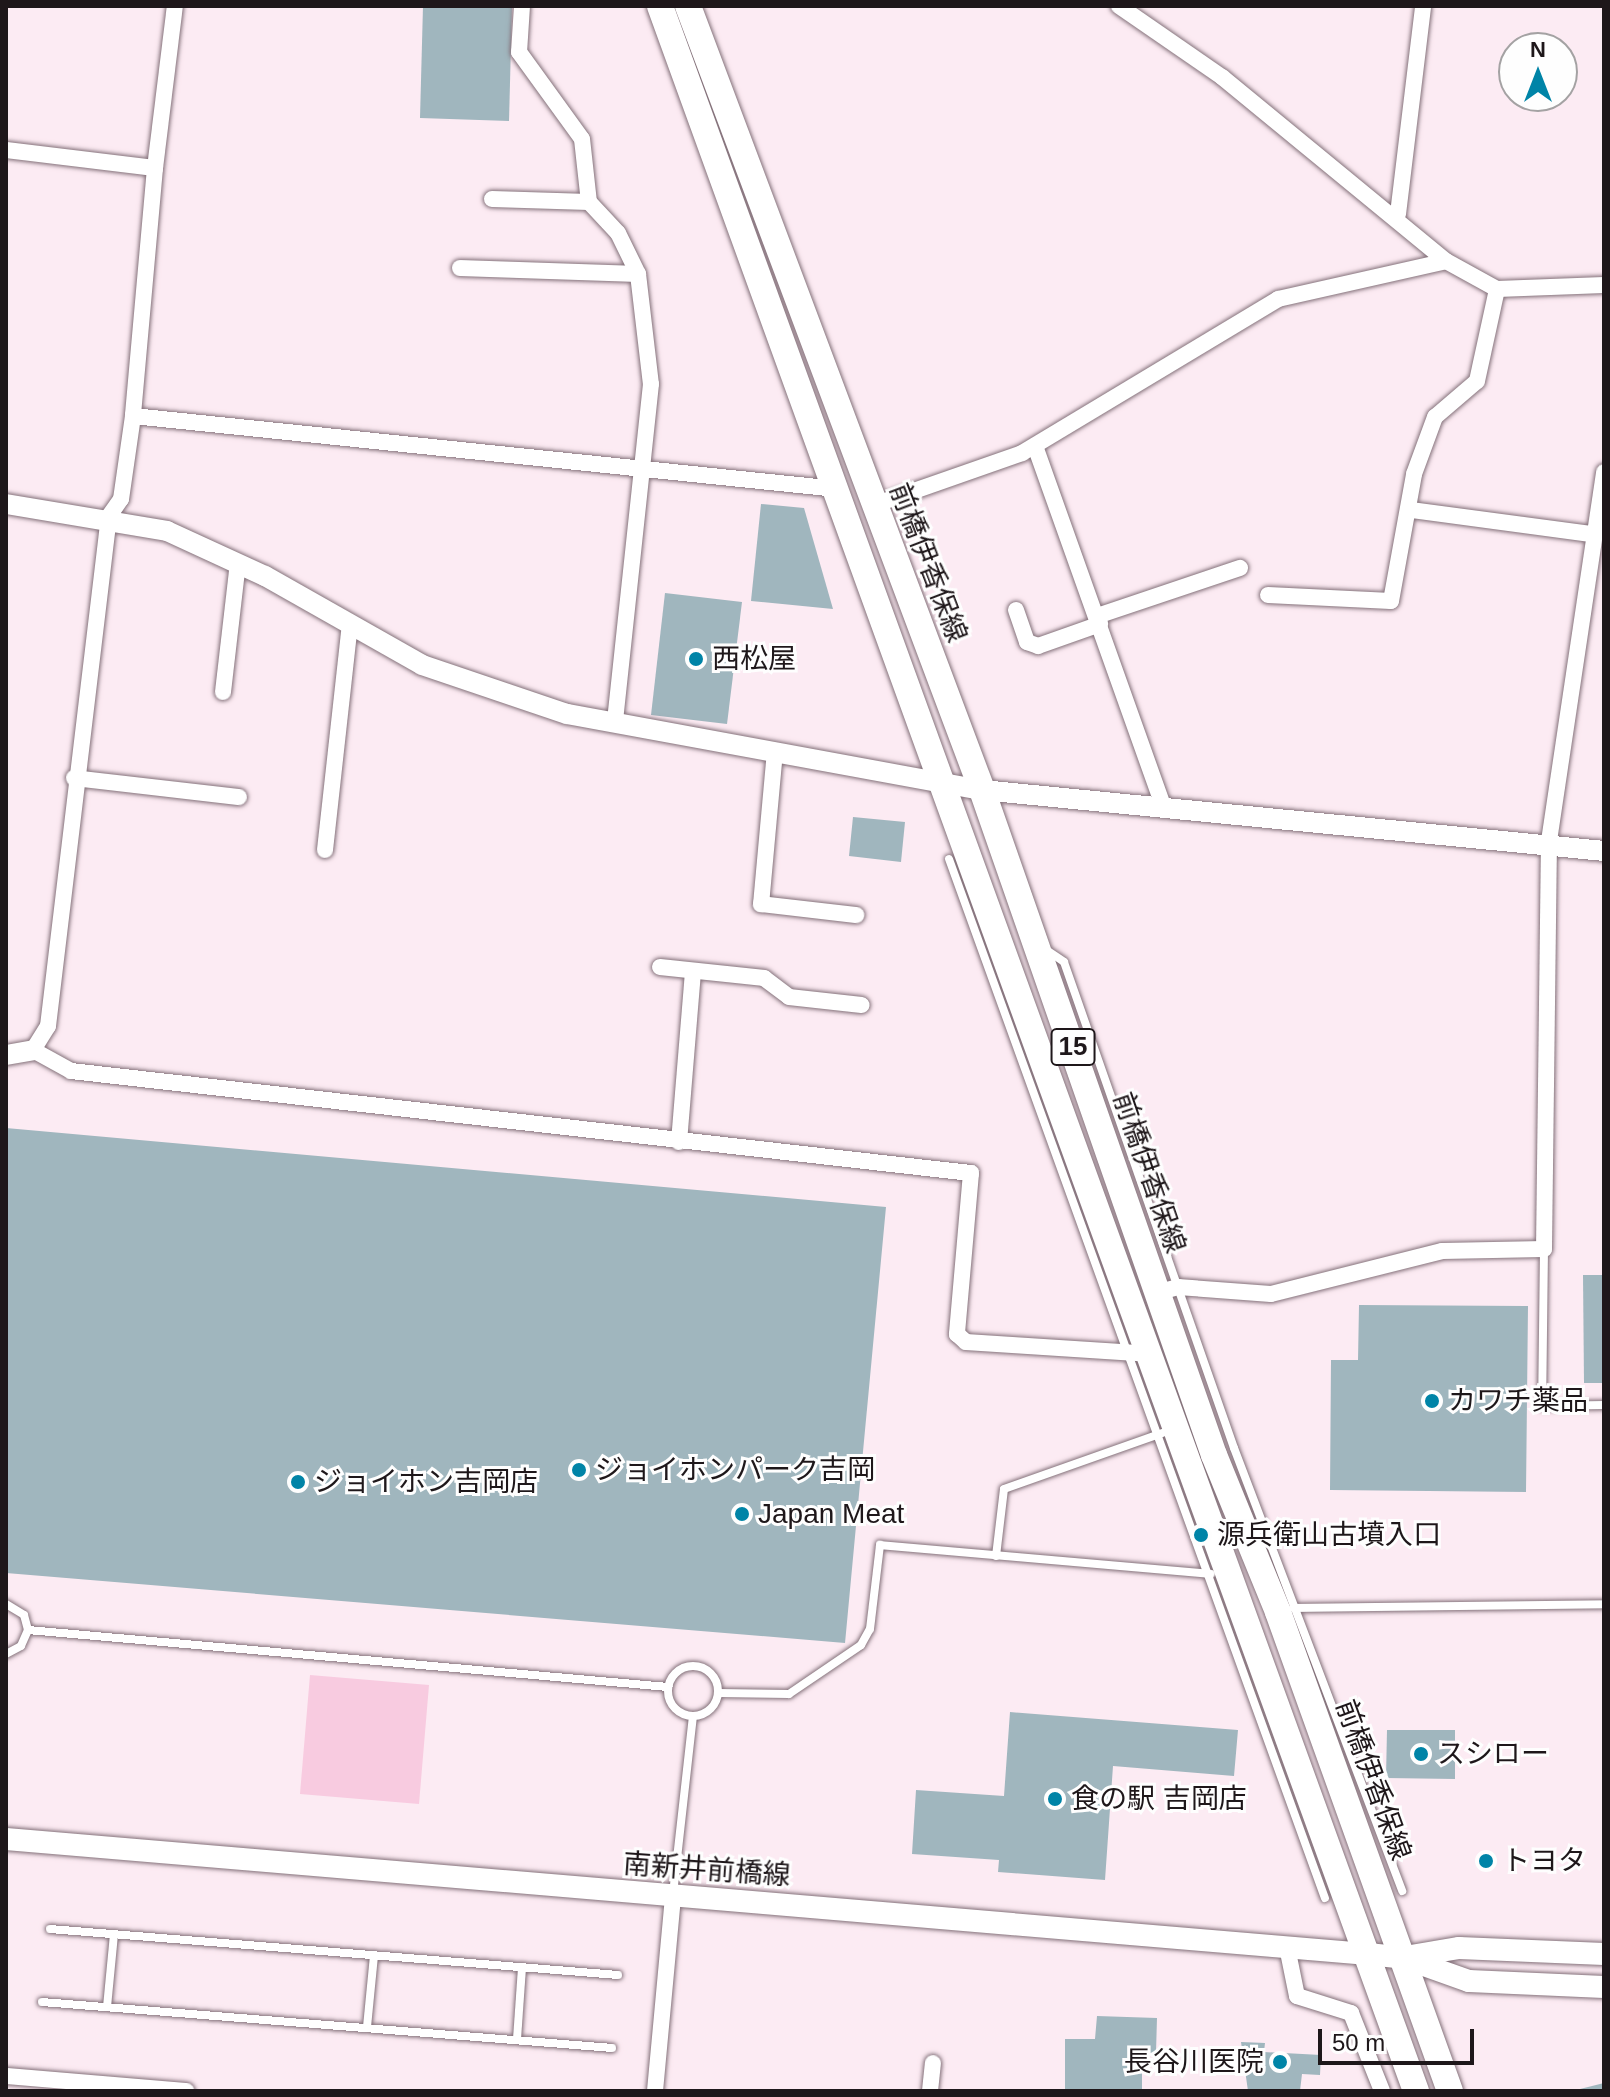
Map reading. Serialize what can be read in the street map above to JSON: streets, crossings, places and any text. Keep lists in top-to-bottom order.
{
  "streets": {
    "main road": ["前橋伊香保線", "15", "南新井前橋線"]
  },
  "crossings": [
    ["前橋伊香保線", "南新井前橋線"]
  ],
  "places": [
    "西松屋",
    "カワチ薬品",
    "ジョイホンパーク吉岡",
    "ジョイホン吉岡店",
    "Japan Meat",
    "源兵衛山古墳入口",
    "スシロー",
    "食の駅 吉岡店",
    "トヨタ",
    "長谷川医院"
  ],
  "scale_bar": "50 m",
  "north": "top"
}
